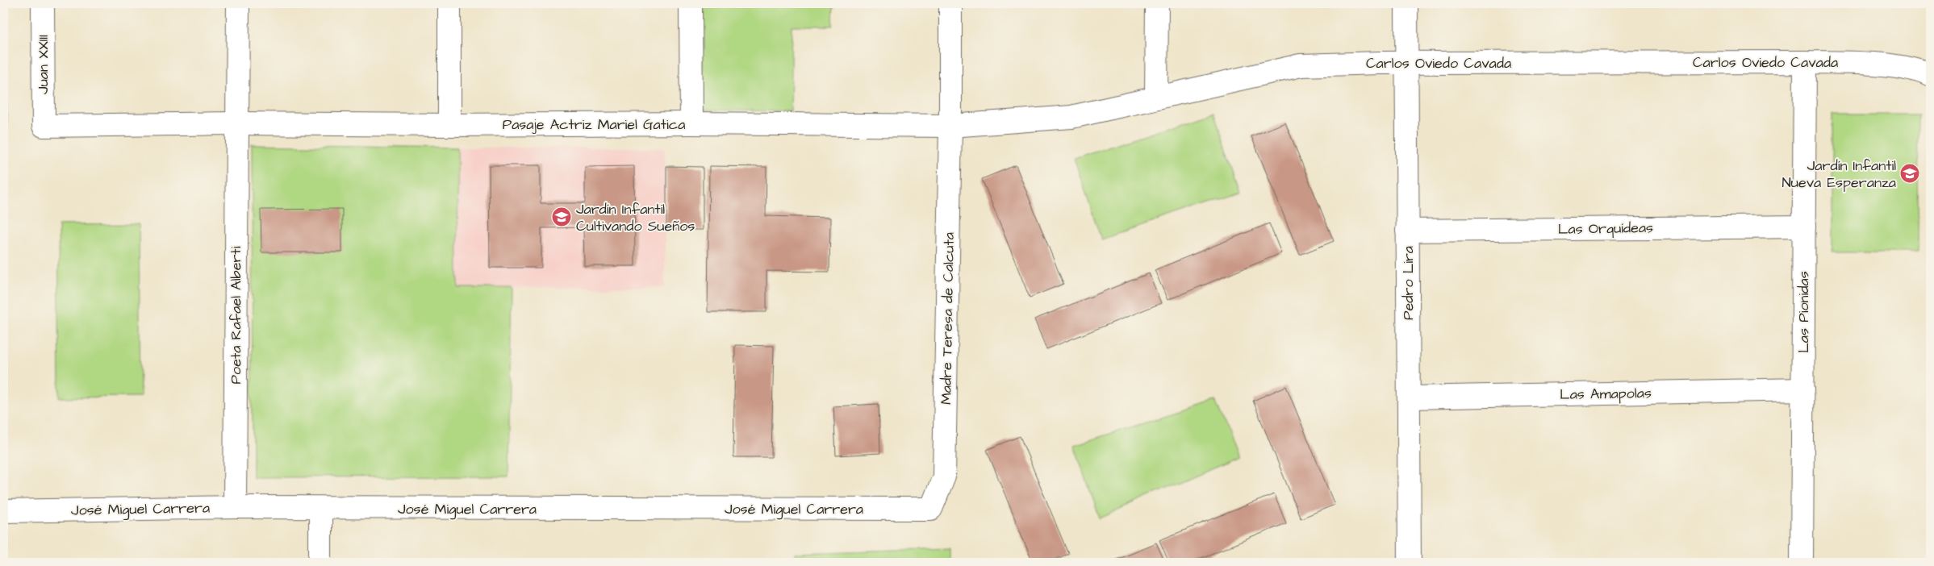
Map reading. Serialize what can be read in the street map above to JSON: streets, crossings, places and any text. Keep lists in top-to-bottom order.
{
  "streets": {
    "street": [
      "Carlos Oviedo Cavada",
      "Juan XXIII",
      "Pasaje Actriz Mariel Gatica",
      "Las Orquídeas",
      "Pedro Lira",
      "Las Pionidas",
      "Poeta Rafael Alberti",
      "Madre Teresa de Calcuta",
      "Las Amapolas",
      "José Miguel Carrera"
    ]
  },
  "crossings": [
    ["Carlos Oviedo Cavada", "Pasaje Actriz Mariel Gatica"],
    ["Carlos Oviedo Cavada", "Pedro Lira"],
    ["Carlos Oviedo Cavada", "Las Pionidas"],
    ["Carlos Oviedo Cavada", "Madre Teresa de Calcuta"],
    ["Juan XXIII", "Pasaje Actriz Mariel Gatica"],
    ["Pasaje Actriz Mariel Gatica", "Poeta Rafael Alberti"],
    ["Pasaje Actriz Mariel Gatica", "Madre Teresa de Calcuta"],
    ["Las Orquídeas", "Pedro Lira"],
    ["Las Orquídeas", "Las Pionidas"],
    ["Pedro Lira", "Las Amapolas"],
    ["Las Pionidas", "Las Amapolas"],
    ["Poeta Rafael Alberti", "José Miguel Carrera"],
    ["Madre Teresa de Calcuta", "José Miguel Carrera"]
  ],
  "places": {
    "school or university": ["Jardín Infantil Nueva Esperanza", "Jardín Infantil Cultivando Sueños"]
  }
}
